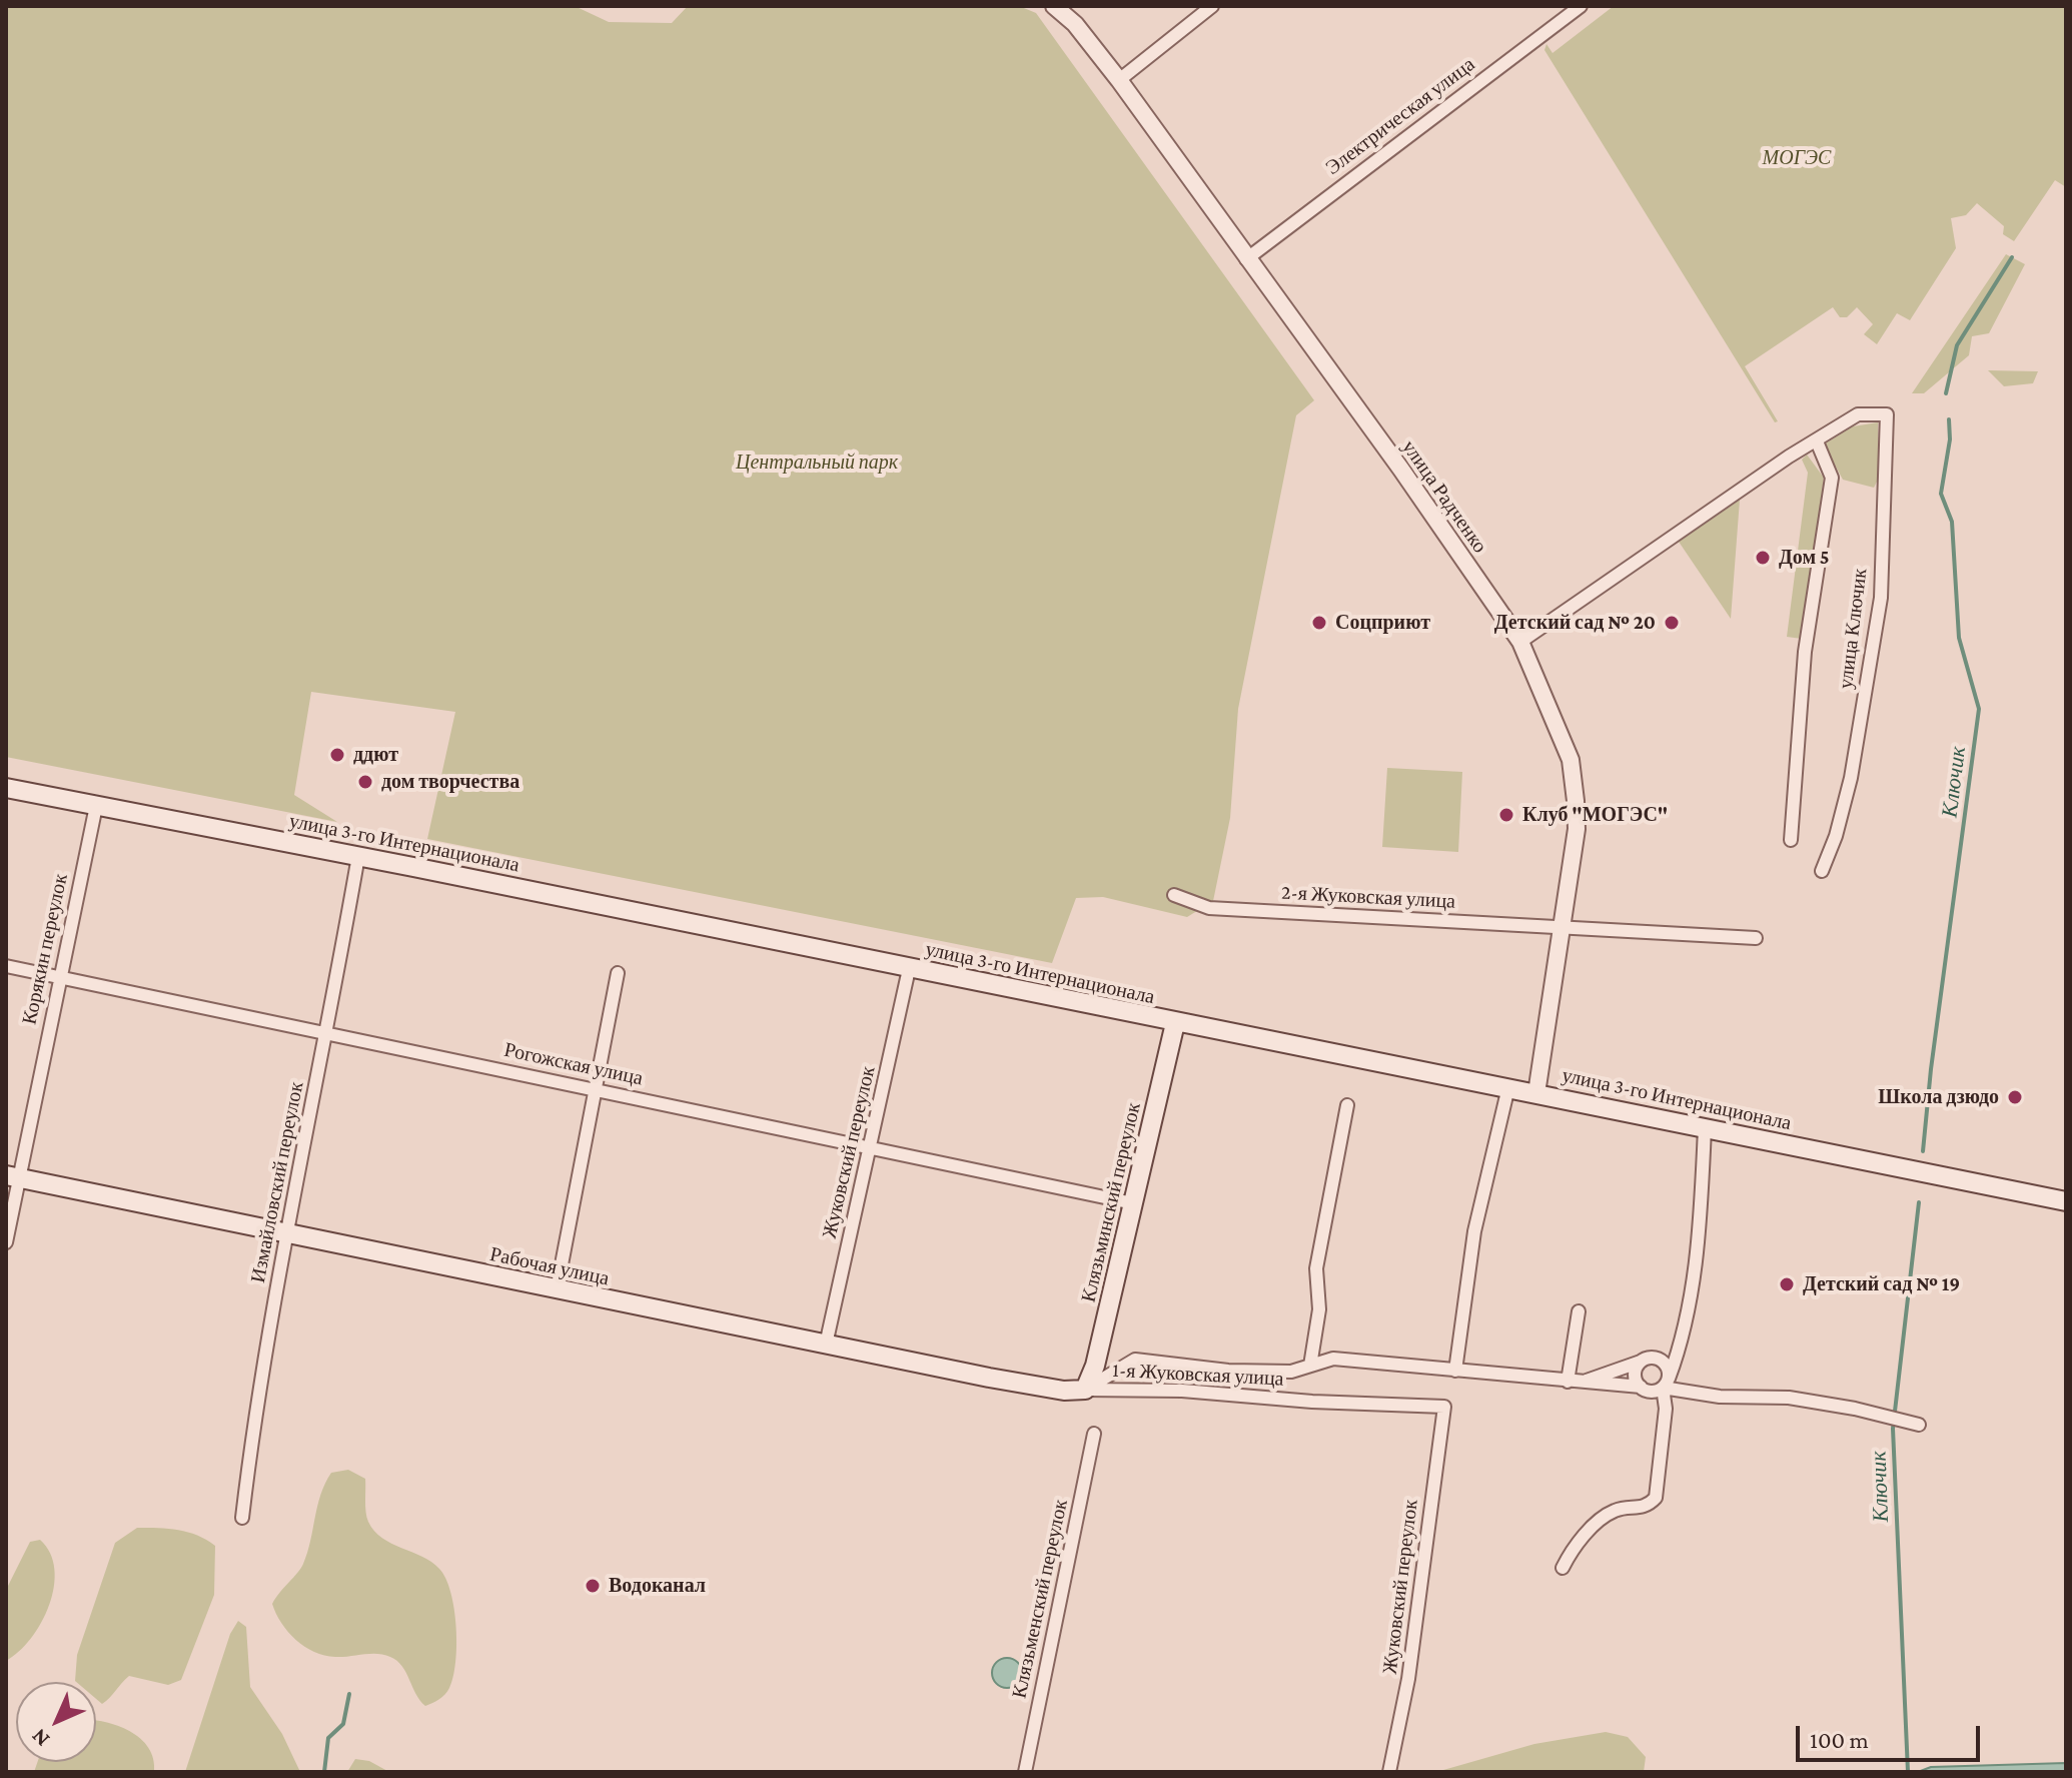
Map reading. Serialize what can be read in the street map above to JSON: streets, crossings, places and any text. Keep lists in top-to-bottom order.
{
  "streets": {
    "main road": ["улица 3-го Интернационала", "Клязьминский переулок", "Рабочая улица"],
    "street": [
      "Электрическая улица",
      "улица Радченко",
      "улица Ключик",
      "2-я Жуковская улица",
      "Корякин переулок",
      "Рогожская улица",
      "Жуковский переулок",
      "Измайловский переулок",
      "1-я Жуковская улица",
      "Клязьменский переулок"
    ]
  },
  "crossings": [
    ["Электрическая улица", "улица Радченко"],
    ["улица Радченко", "улица Ключик"],
    ["улица Радченко", "улица 3-го Интернационала"],
    ["улица Радченко", "2-я Жуковская улица"],
    ["улица 3-го Интернационала", "Корякин переулок"],
    ["улица 3-го Интернационала", "Жуковский переулок"],
    ["улица 3-го Интернационала", "Измайловский переулок"],
    ["улица 3-го Интернационала", "Клязьминский переулок"],
    ["Корякин переулок", "Рогожская улица"],
    ["Корякин переулок", "Рабочая улица"],
    ["Рогожская улица", "Жуковский переулок"],
    ["Рогожская улица", "Измайловский переулок"],
    ["Рогожская улица", "Клязьминский переулок"],
    ["Жуковский переулок", "Рабочая улица"],
    ["Жуковский переулок", "1-я Жуковская улица"],
    ["Измайловский переулок", "Рабочая улица"],
    ["Клязьминский переулок", "Рабочая улица"],
    ["Клязьминский переулок", "1-я Жуковская улица"],
    ["Рабочая улица", "1-я Жуковская улица"]
  ],
  "water": ["Ключик"],
  "parks": ["МОГЭС", "Центральный парк"],
  "places": [
    "Дом 5",
    "Соцприют",
    "Детский сад № 20",
    "ддют",
    "дом творчества",
    "Клуб \"МОГЭС\"",
    "Школа дзюдо",
    "Детский сад № 19",
    "Водоканал"
  ],
  "scale_bar": "100 m",
  "north": "bottom left"
}
